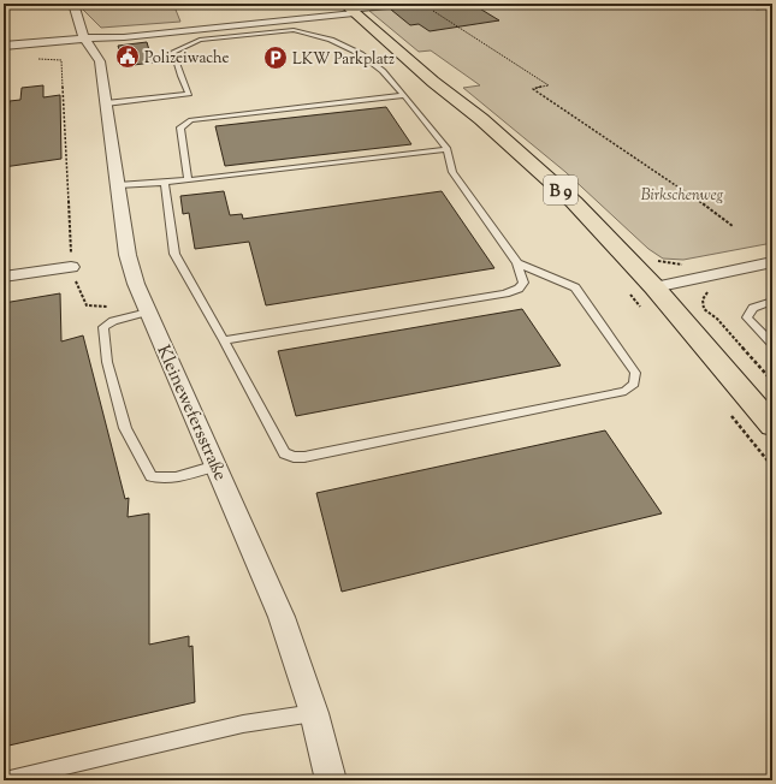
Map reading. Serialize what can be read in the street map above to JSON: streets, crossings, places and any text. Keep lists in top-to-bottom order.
{
  "streets": {
    "main road": ["B 9"],
    "street": ["Kleinewefersstraße"]
  },
  "parks": ["Birkschenweg"],
  "places": {
    "public building": ["Polizeiwache"],
    "parking": ["LKW Parkplatz"]
  }
}
